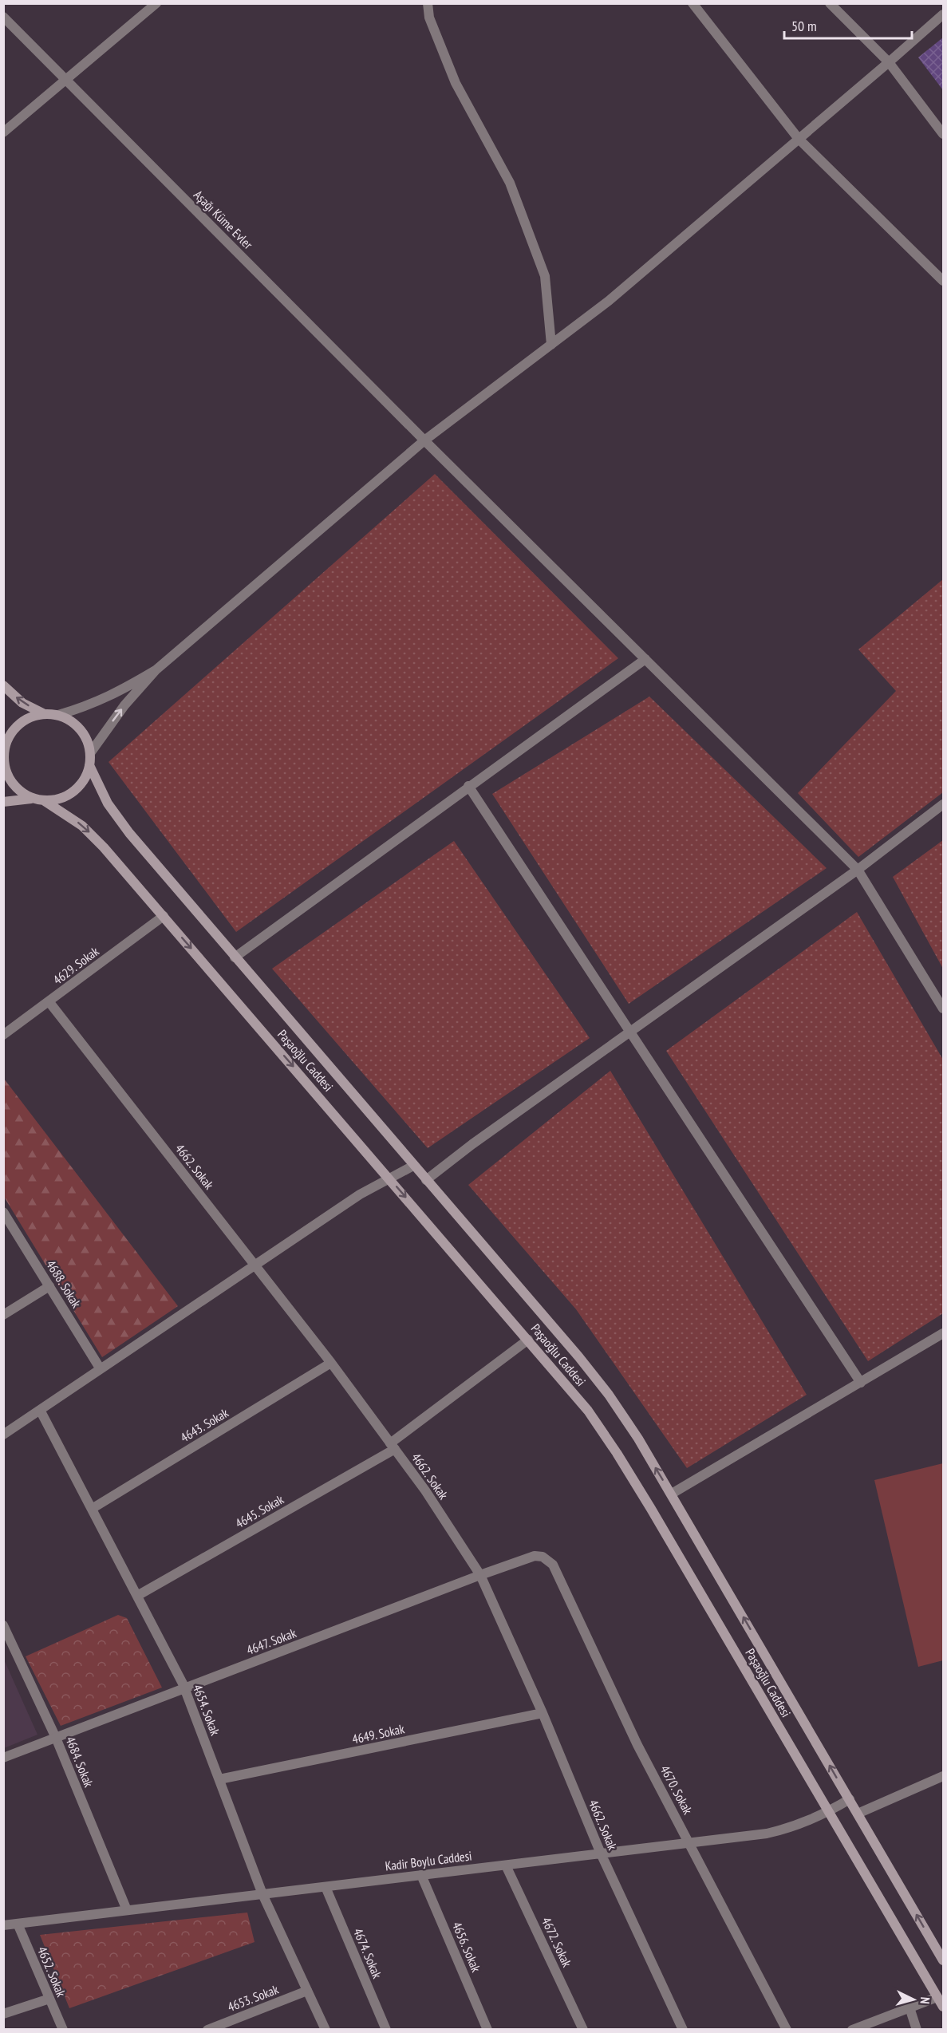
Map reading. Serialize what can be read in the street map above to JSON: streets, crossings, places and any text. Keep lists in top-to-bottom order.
{
  "streets": {
    "street": [
      "Aşağı Küme Evler",
      "4629. Sokak",
      "Paşaoğlu Caddesi",
      "4662. Sokak",
      "4688. Sokak",
      "4643. Sokak",
      "4645. Sokak",
      "4647. Sokak",
      "4654. Sokak",
      "4649. Sokak",
      "4684. Sokak",
      "4670. Sokak",
      "Kadir Boylu Caddesi",
      "4672. Sokak",
      "4656. Sokak",
      "4674. Sokak",
      "4652. Sokak",
      "4653. Sokak"
    ]
  },
  "crossings": [
    ["4629. Sokak", "Paşaoğlu Caddesi"],
    ["4629. Sokak", "4662. Sokak"],
    ["Paşaoğlu Caddesi", "4645. Sokak"],
    ["Paşaoğlu Caddesi", "Kadir Boylu Caddesi"],
    ["4662. Sokak", "4643. Sokak"],
    ["4662. Sokak", "4645. Sokak"],
    ["4662. Sokak", "4647. Sokak"],
    ["4662. Sokak", "4649. Sokak"],
    ["4662. Sokak", "Kadir Boylu Caddesi"],
    ["4643. Sokak", "4654. Sokak"],
    ["4645. Sokak", "4654. Sokak"],
    ["4647. Sokak", "4654. Sokak"],
    ["4647. Sokak", "4684. Sokak"],
    ["4647. Sokak", "4670. Sokak"],
    ["4654. Sokak", "4649. Sokak"],
    ["4654. Sokak", "Kadir Boylu Caddesi"],
    ["4654. Sokak", "4653. Sokak"],
    ["4684. Sokak", "Kadir Boylu Caddesi"],
    ["4670. Sokak", "Kadir Boylu Caddesi"],
    ["Kadir Boylu Caddesi", "4672. Sokak"],
    ["Kadir Boylu Caddesi", "4656. Sokak"],
    ["Kadir Boylu Caddesi", "4674. Sokak"],
    ["Kadir Boylu Caddesi", "4652. Sokak"]
  ],
  "scale_bar": "50 m",
  "north": "right"
}
